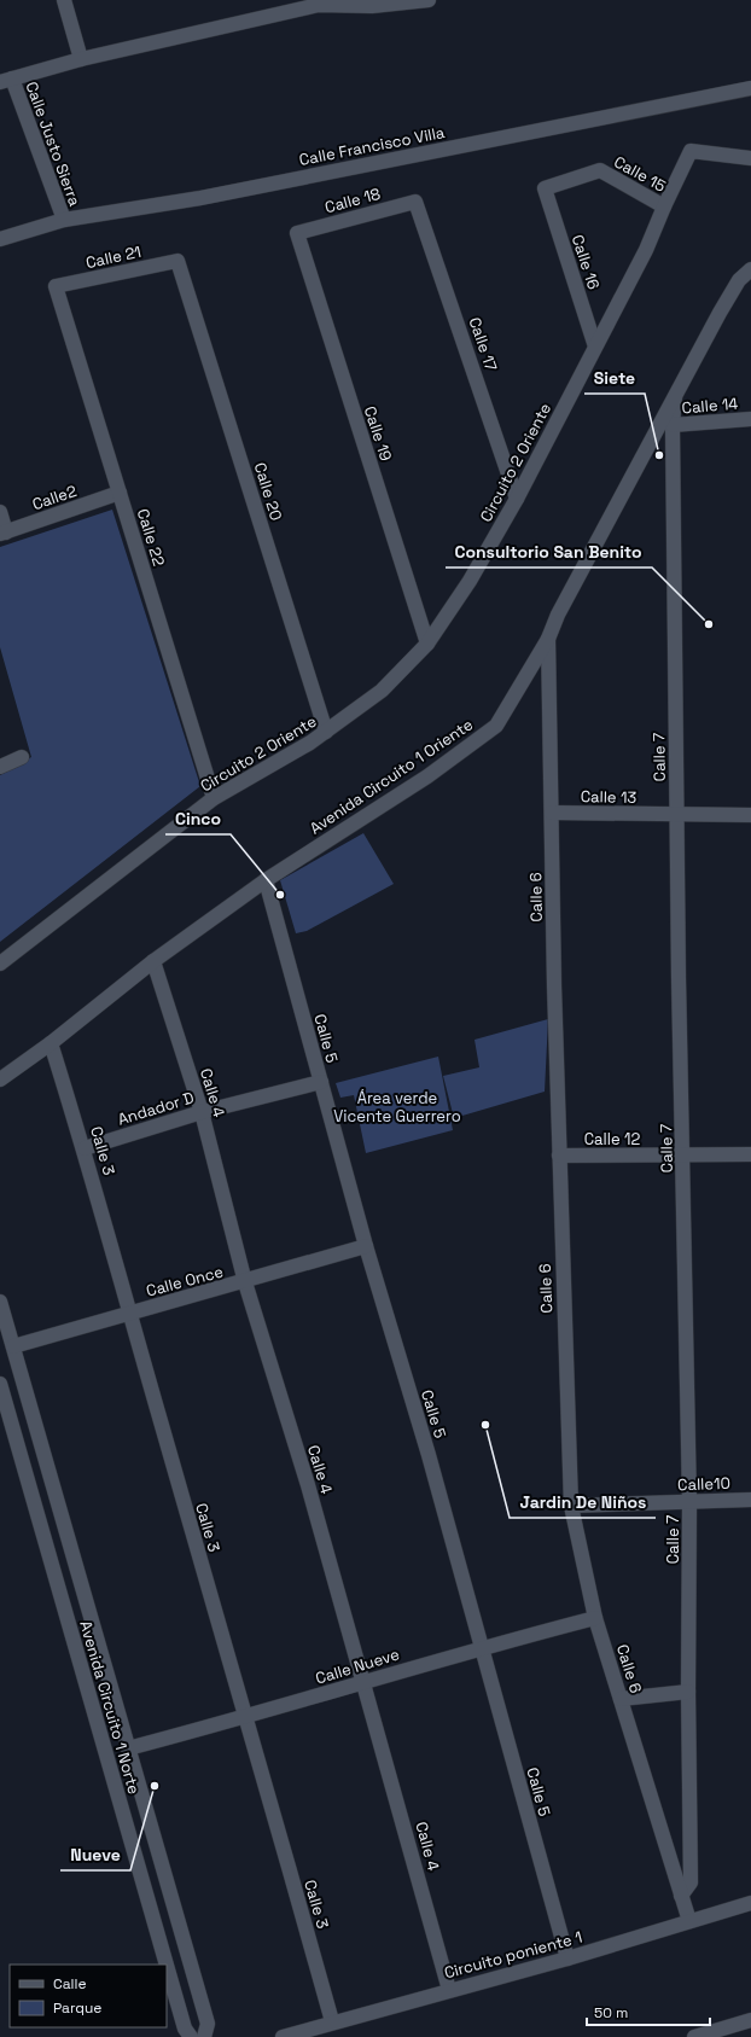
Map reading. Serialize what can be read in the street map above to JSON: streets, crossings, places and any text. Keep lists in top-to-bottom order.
{
  "streets": {
    "street": [
      "Calle Justo Sierra",
      "Calle Francisco Villa",
      "Calle 15",
      "Calle 18",
      "Calle 21",
      "Calle 16",
      "Calle 17",
      "Calle 14",
      "Calle 19",
      "Circuito 2 Oriente",
      "Calle 20",
      "Calle2",
      "Calle 22",
      "Calle 7",
      "Avenida Circuito 1 Oriente",
      "Calle 13",
      "Calle 6",
      "Calle 5",
      "Calle 4",
      "Andador D",
      "Calle 12",
      "Calle 3",
      "Calle Once",
      "Calle10",
      "Calle Nueve",
      "Avenida Circuito 1 Norte",
      "Circuito poniente 1"
    ]
  },
  "crossings": [
    ["Calle Justo Sierra", "Calle Francisco Villa"],
    ["Calle 15", "Calle 16"],
    ["Calle 15", "Circuito 2 Oriente"],
    ["Calle 18", "Calle 17"],
    ["Calle 18", "Calle 19"],
    ["Calle 21", "Calle 20"],
    ["Calle 21", "Calle 22"],
    ["Calle 16", "Circuito 2 Oriente"],
    ["Calle 17", "Circuito 2 Oriente"],
    ["Calle 14", "Calle 7"],
    ["Calle 19", "Circuito 2 Oriente"],
    ["Circuito 2 Oriente", "Calle 20"],
    ["Circuito 2 Oriente", "Calle 22"],
    ["Calle2", "Calle 22"],
    ["Calle 7", "Avenida Circuito 1 Oriente"],
    ["Calle 7", "Calle 13"],
    ["Calle 7", "Calle 6"],
    ["Calle 7", "Calle 12"],
    ["Calle 7", "Calle10"],
    ["Avenida Circuito 1 Oriente", "Calle 6"],
    ["Avenida Circuito 1 Oriente", "Calle 5"],
    ["Avenida Circuito 1 Oriente", "Calle 4"],
    ["Avenida Circuito 1 Oriente", "Calle 3"],
    ["Calle 13", "Calle 6"],
    ["Calle 6", "Calle 12"],
    ["Calle 6", "Calle10"],
    ["Calle 6", "Calle Nueve"],
    ["Calle 6", "Circuito poniente 1"],
    ["Calle 5", "Andador D"],
    ["Calle 5", "Calle Once"],
    ["Calle 5", "Calle Nueve"],
    ["Calle 5", "Circuito poniente 1"],
    ["Calle 4", "Andador D"],
    ["Calle 4", "Calle Once"],
    ["Calle 4", "Calle Nueve"],
    ["Calle 4", "Circuito poniente 1"],
    ["Andador D", "Calle 3"],
    ["Calle 3", "Calle Once"],
    ["Calle 3", "Calle Nueve"],
    ["Calle 3", "Circuito poniente 1"],
    ["Calle Once", "Avenida Circuito 1 Norte"],
    ["Calle Nueve", "Avenida Circuito 1 Norte"]
  ],
  "parks": ["Área verde Vicente Guerrero"],
  "places": [
    "Siete",
    "Consultorio San Benito",
    "Cinco",
    "Jardin De Niños",
    "Nueve"
  ],
  "legend": ["Calle", "Parque"],
  "scale_bar": "50 m"
}
